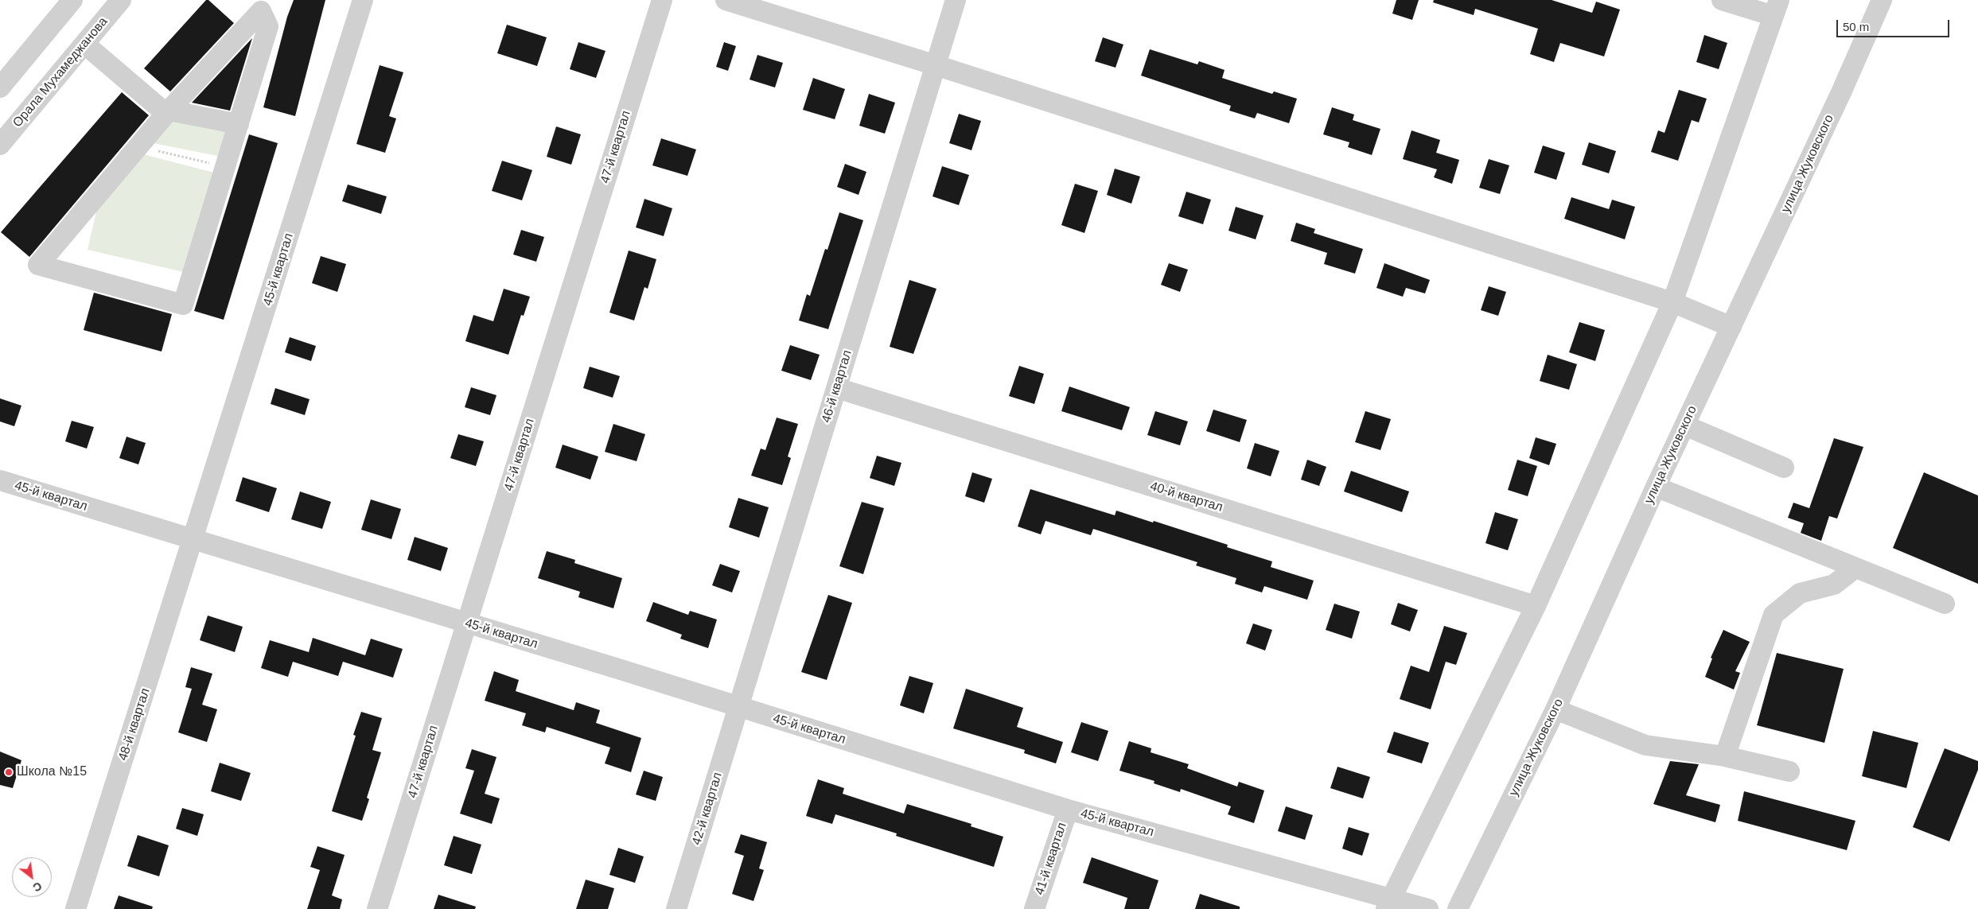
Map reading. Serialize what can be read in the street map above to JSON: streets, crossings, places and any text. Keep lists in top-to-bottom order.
{
  "streets": {
    "street": [
      "Орала Мухамеджанова",
      "47-й квартал",
      "улица Жуковского",
      "45-й квартал",
      "46-й квартал",
      "40-й квартал",
      "48-й квартал",
      "42-й квартал",
      "41-й квартал"
    ]
  },
  "crossings": [
    ["47-й квартал", "45-й квартал"],
    ["45-й квартал", "46-й квартал"],
    ["45-й квартал", "48-й квартал"],
    ["45-й квартал", "42-й квартал"],
    ["45-й квартал", "41-й квартал"],
    ["46-й квартал", "40-й квартал"],
    ["46-й квартал", "42-й квартал"]
  ],
  "places": ["Школа №15"],
  "scale_bar": "50 m",
  "north": "bottom right"
}
